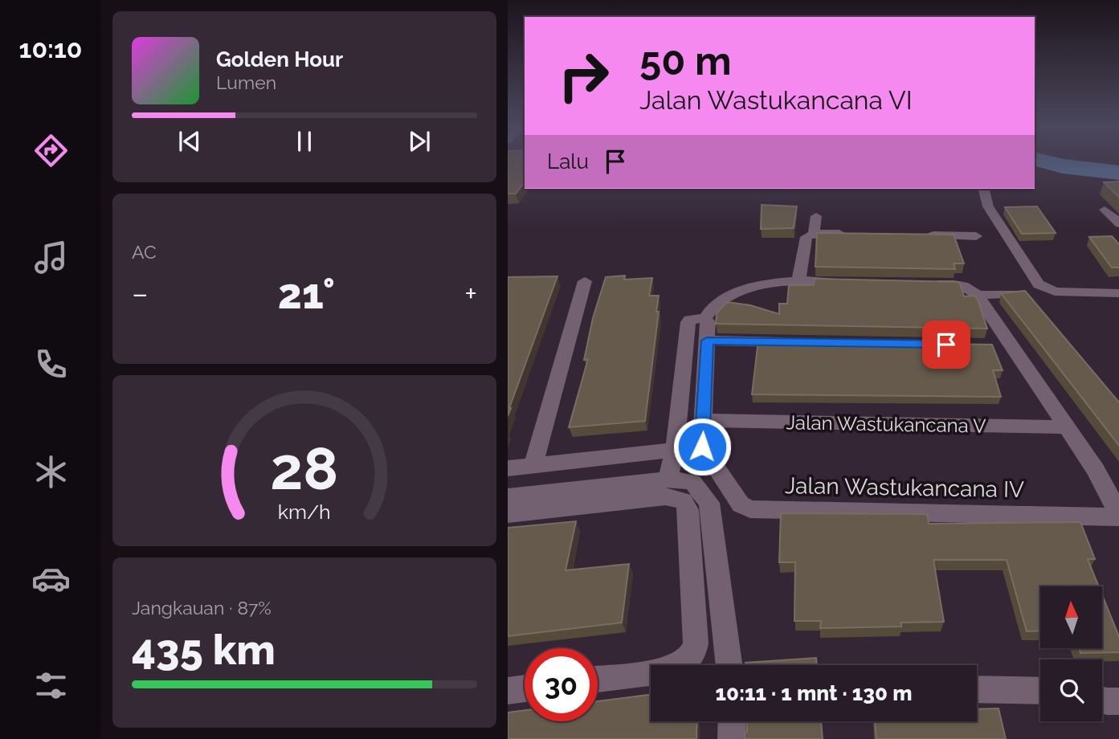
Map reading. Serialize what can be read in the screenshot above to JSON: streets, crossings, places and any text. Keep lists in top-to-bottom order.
{
  "streets": {
    "street": ["Jalan Wastukancana V", "Jalan Wastukancana IV"]
  },
  "north": "top",
  "page": {
    "tabs": "10:10",
    "turn": ["50 m", "Jalan Wastukancana VI"],
    "song": ["Golden Hour", "Lumen"],
    "then": "Lalu",
    "tile": [
      "AC",
      ["Jangkauan · 87%", "435 km"]
    ],
    "heat": ["−", "21°", "+"],
    "limit": "30",
    "trip": "10:11 · 1 mnt · 130 m",
    "gauge": ["28", "km/h"]
  }
}
